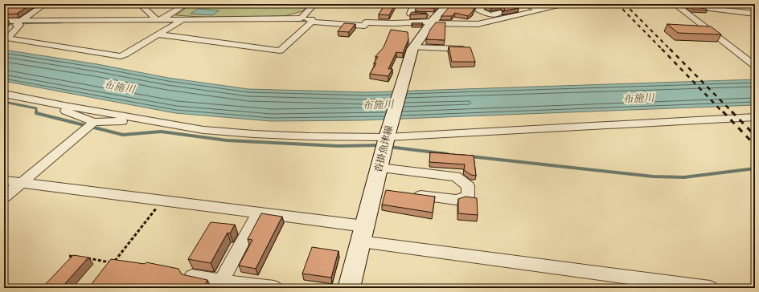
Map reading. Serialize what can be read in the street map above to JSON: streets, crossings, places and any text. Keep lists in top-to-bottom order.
{
  "streets": {
    "main road": ["沓掛魚津線"]
  },
  "water": ["布施川"]
}
